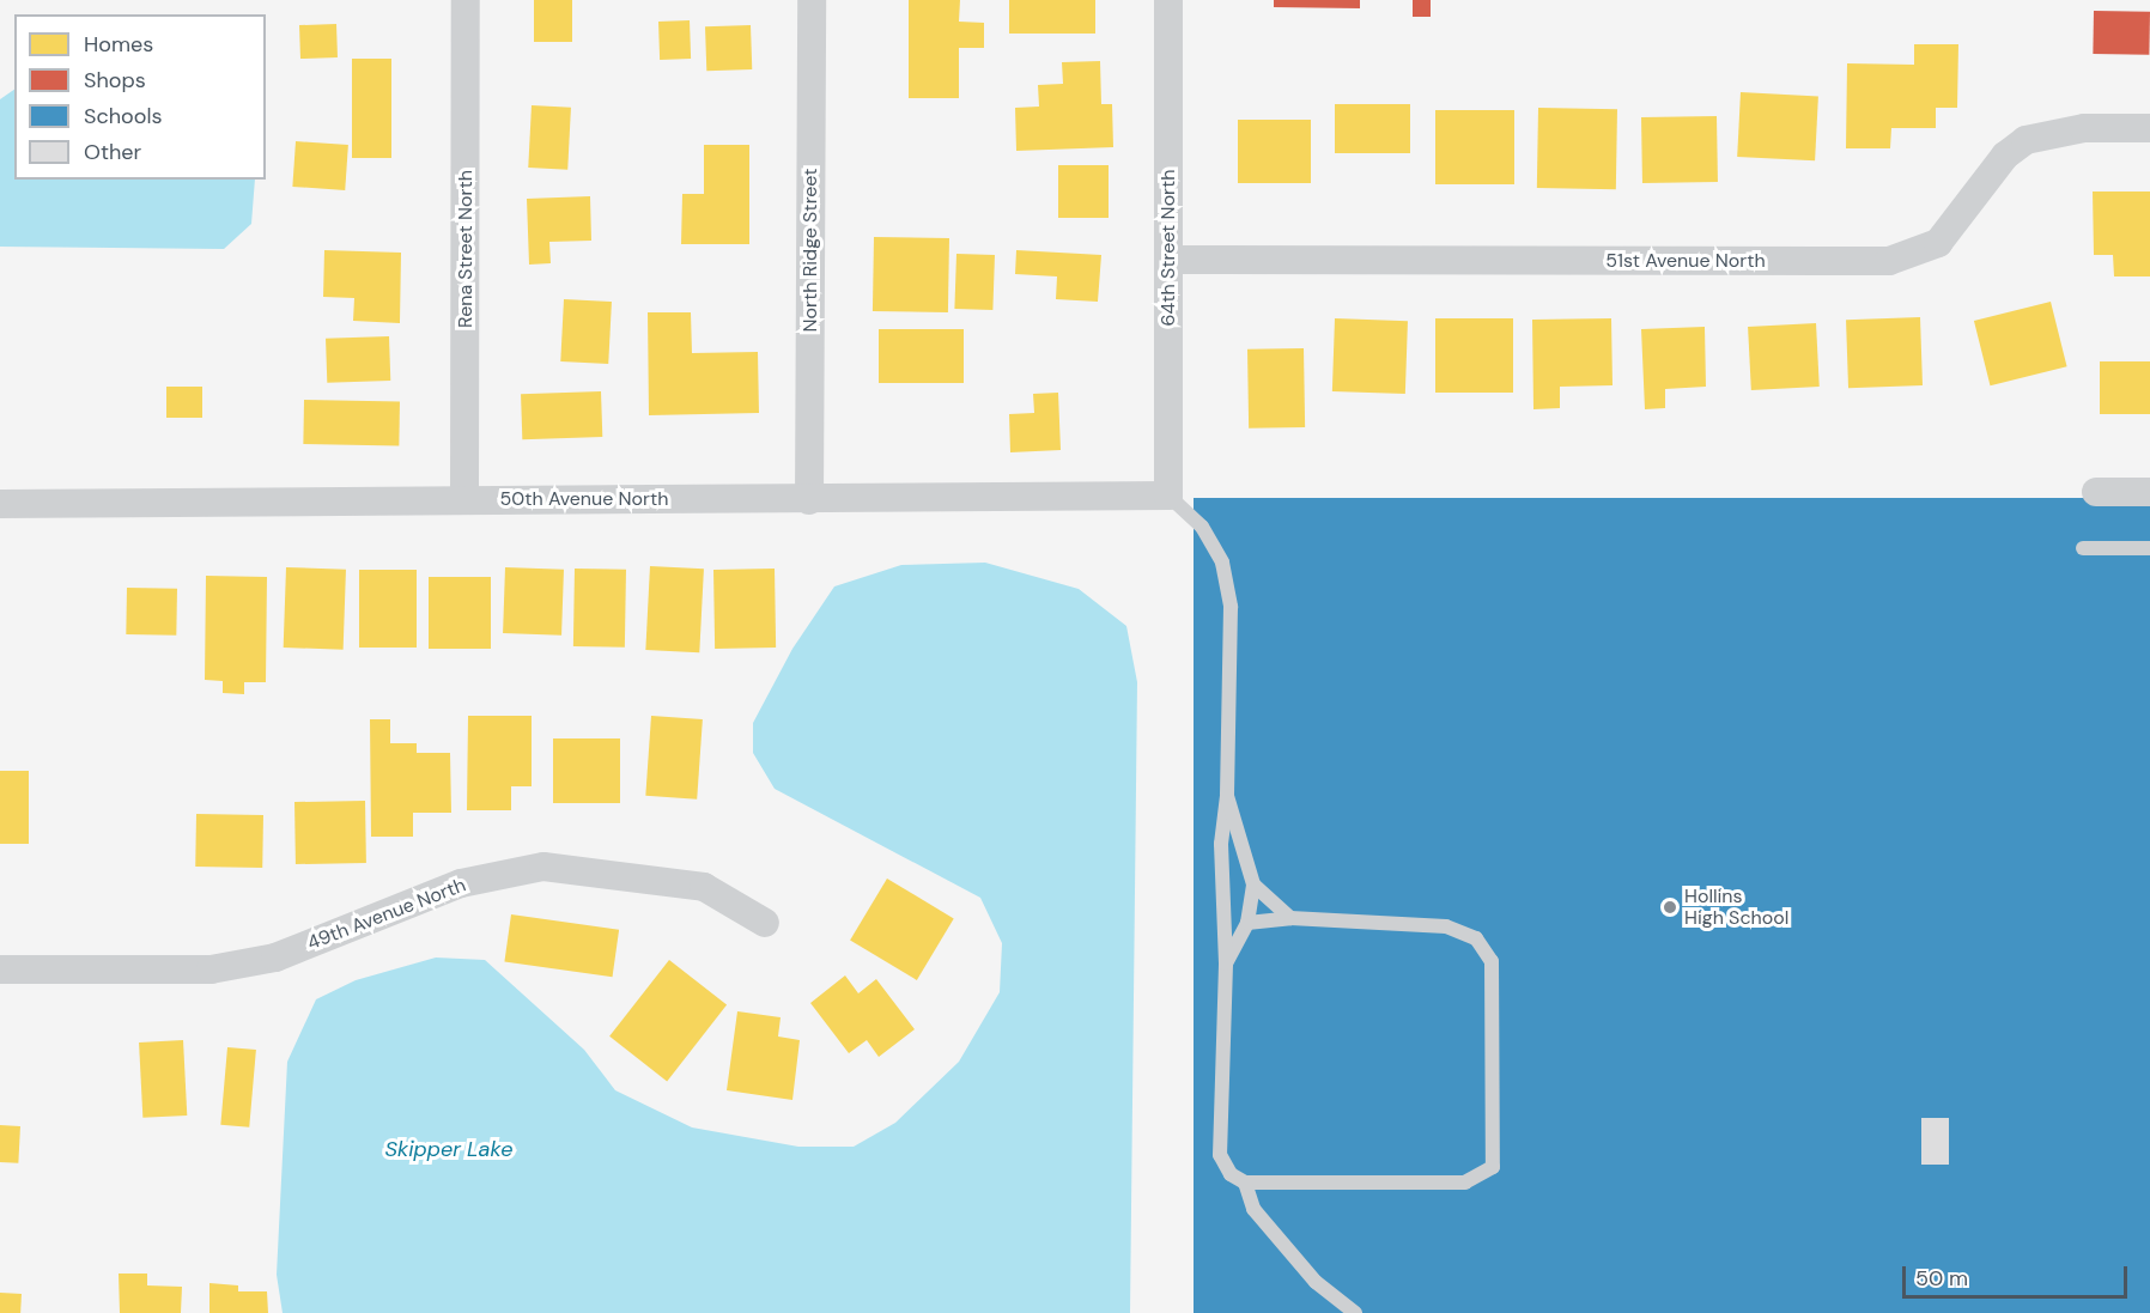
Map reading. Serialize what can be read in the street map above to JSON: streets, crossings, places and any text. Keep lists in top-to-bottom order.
{
  "streets": {
    "street": [
      "64th Street North",
      "Rena Street North",
      "North Ridge Street",
      "51st Avenue North",
      "50th Avenue North",
      "49th Avenue North"
    ]
  },
  "crossings": [
    ["64th Street North", "51st Avenue North"],
    ["64th Street North", "50th Avenue North"],
    ["Rena Street North", "50th Avenue North"],
    ["North Ridge Street", "50th Avenue North"]
  ],
  "water": ["Skipper Lake"],
  "places": ["Hollins High School"],
  "legend": [
    "Homes",
    "Shops",
    "Schools",
    "Other"
  ],
  "scale_bar": "50 m"
}
